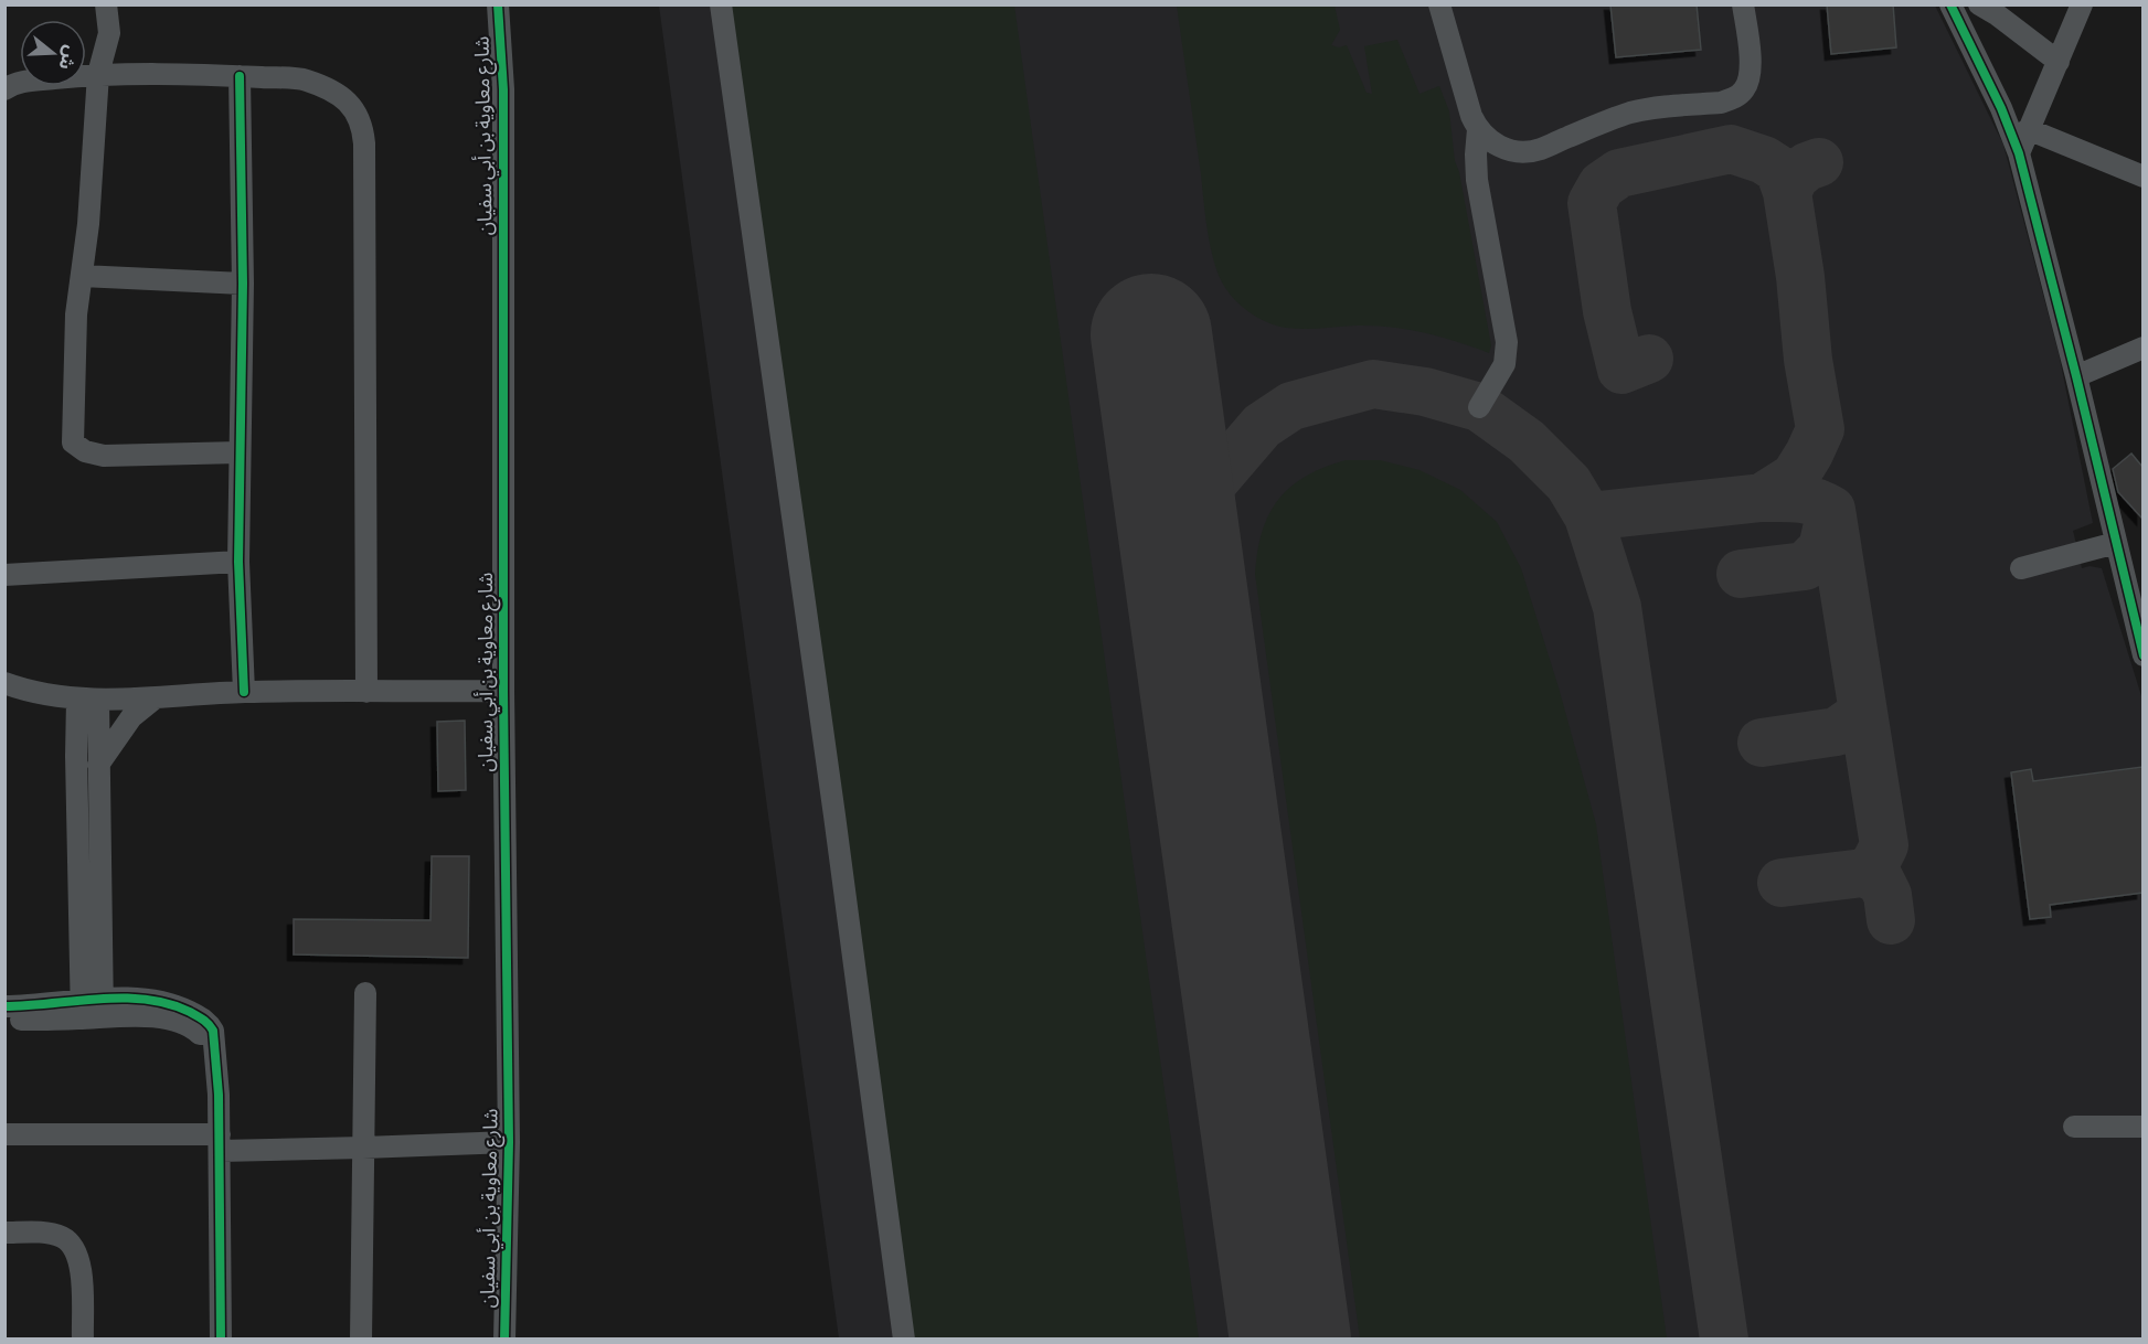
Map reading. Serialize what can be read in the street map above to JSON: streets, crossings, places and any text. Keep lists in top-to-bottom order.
{
  "streets": {
    "street": ["شارع معاوية بن أبي سفيان"]
  },
  "north": "right"
}
